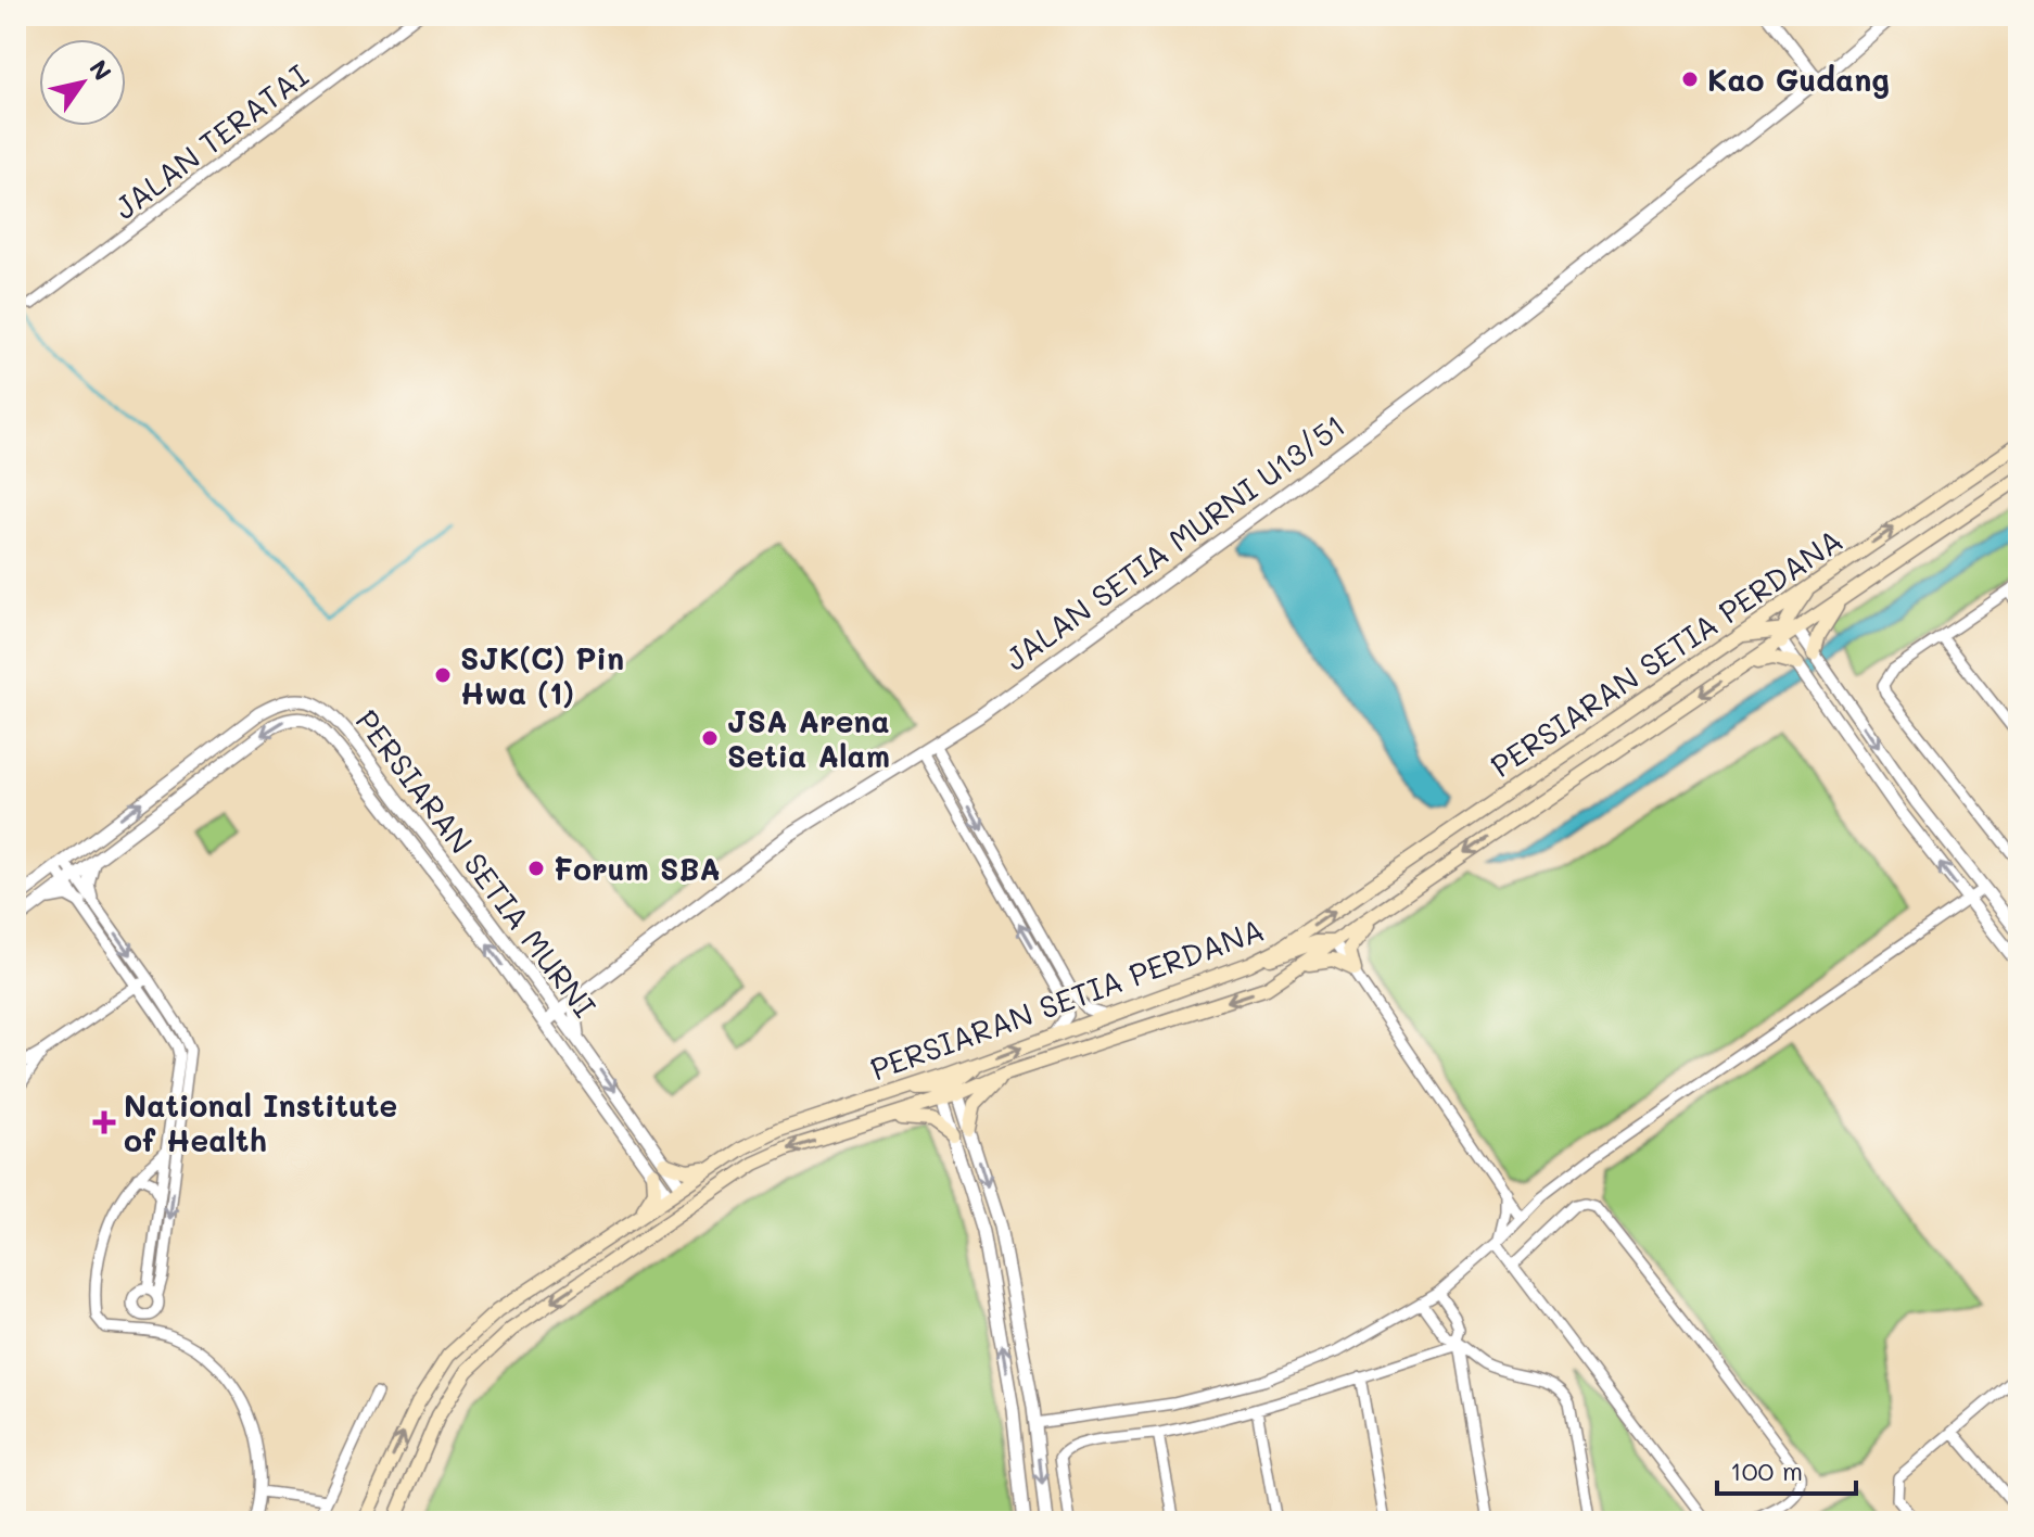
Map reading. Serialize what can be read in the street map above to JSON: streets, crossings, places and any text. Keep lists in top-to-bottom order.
{
  "streets": {
    "main road": ["PERSIARAN SETIA PERDANA"],
    "street": ["JALAN TERATAI", "JALAN SETIA MURNI U13/51", "PERSIARAN SETIA MURNI"]
  },
  "crossings": [
    ["JALAN SETIA MURNI U13/51", "PERSIARAN SETIA MURNI"],
    ["PERSIARAN SETIA PERDANA", "PERSIARAN SETIA MURNI"]
  ],
  "places": {
    "other": [
      "Kao Gudang",
      "SJK(C) Pin Hwa (1)",
      "JSA Arena Setia Alam",
      "Forum SBA"
    ],
    "health": ["National Institute of Health"]
  },
  "scale_bar": "100 m",
  "north": "top right"
}
